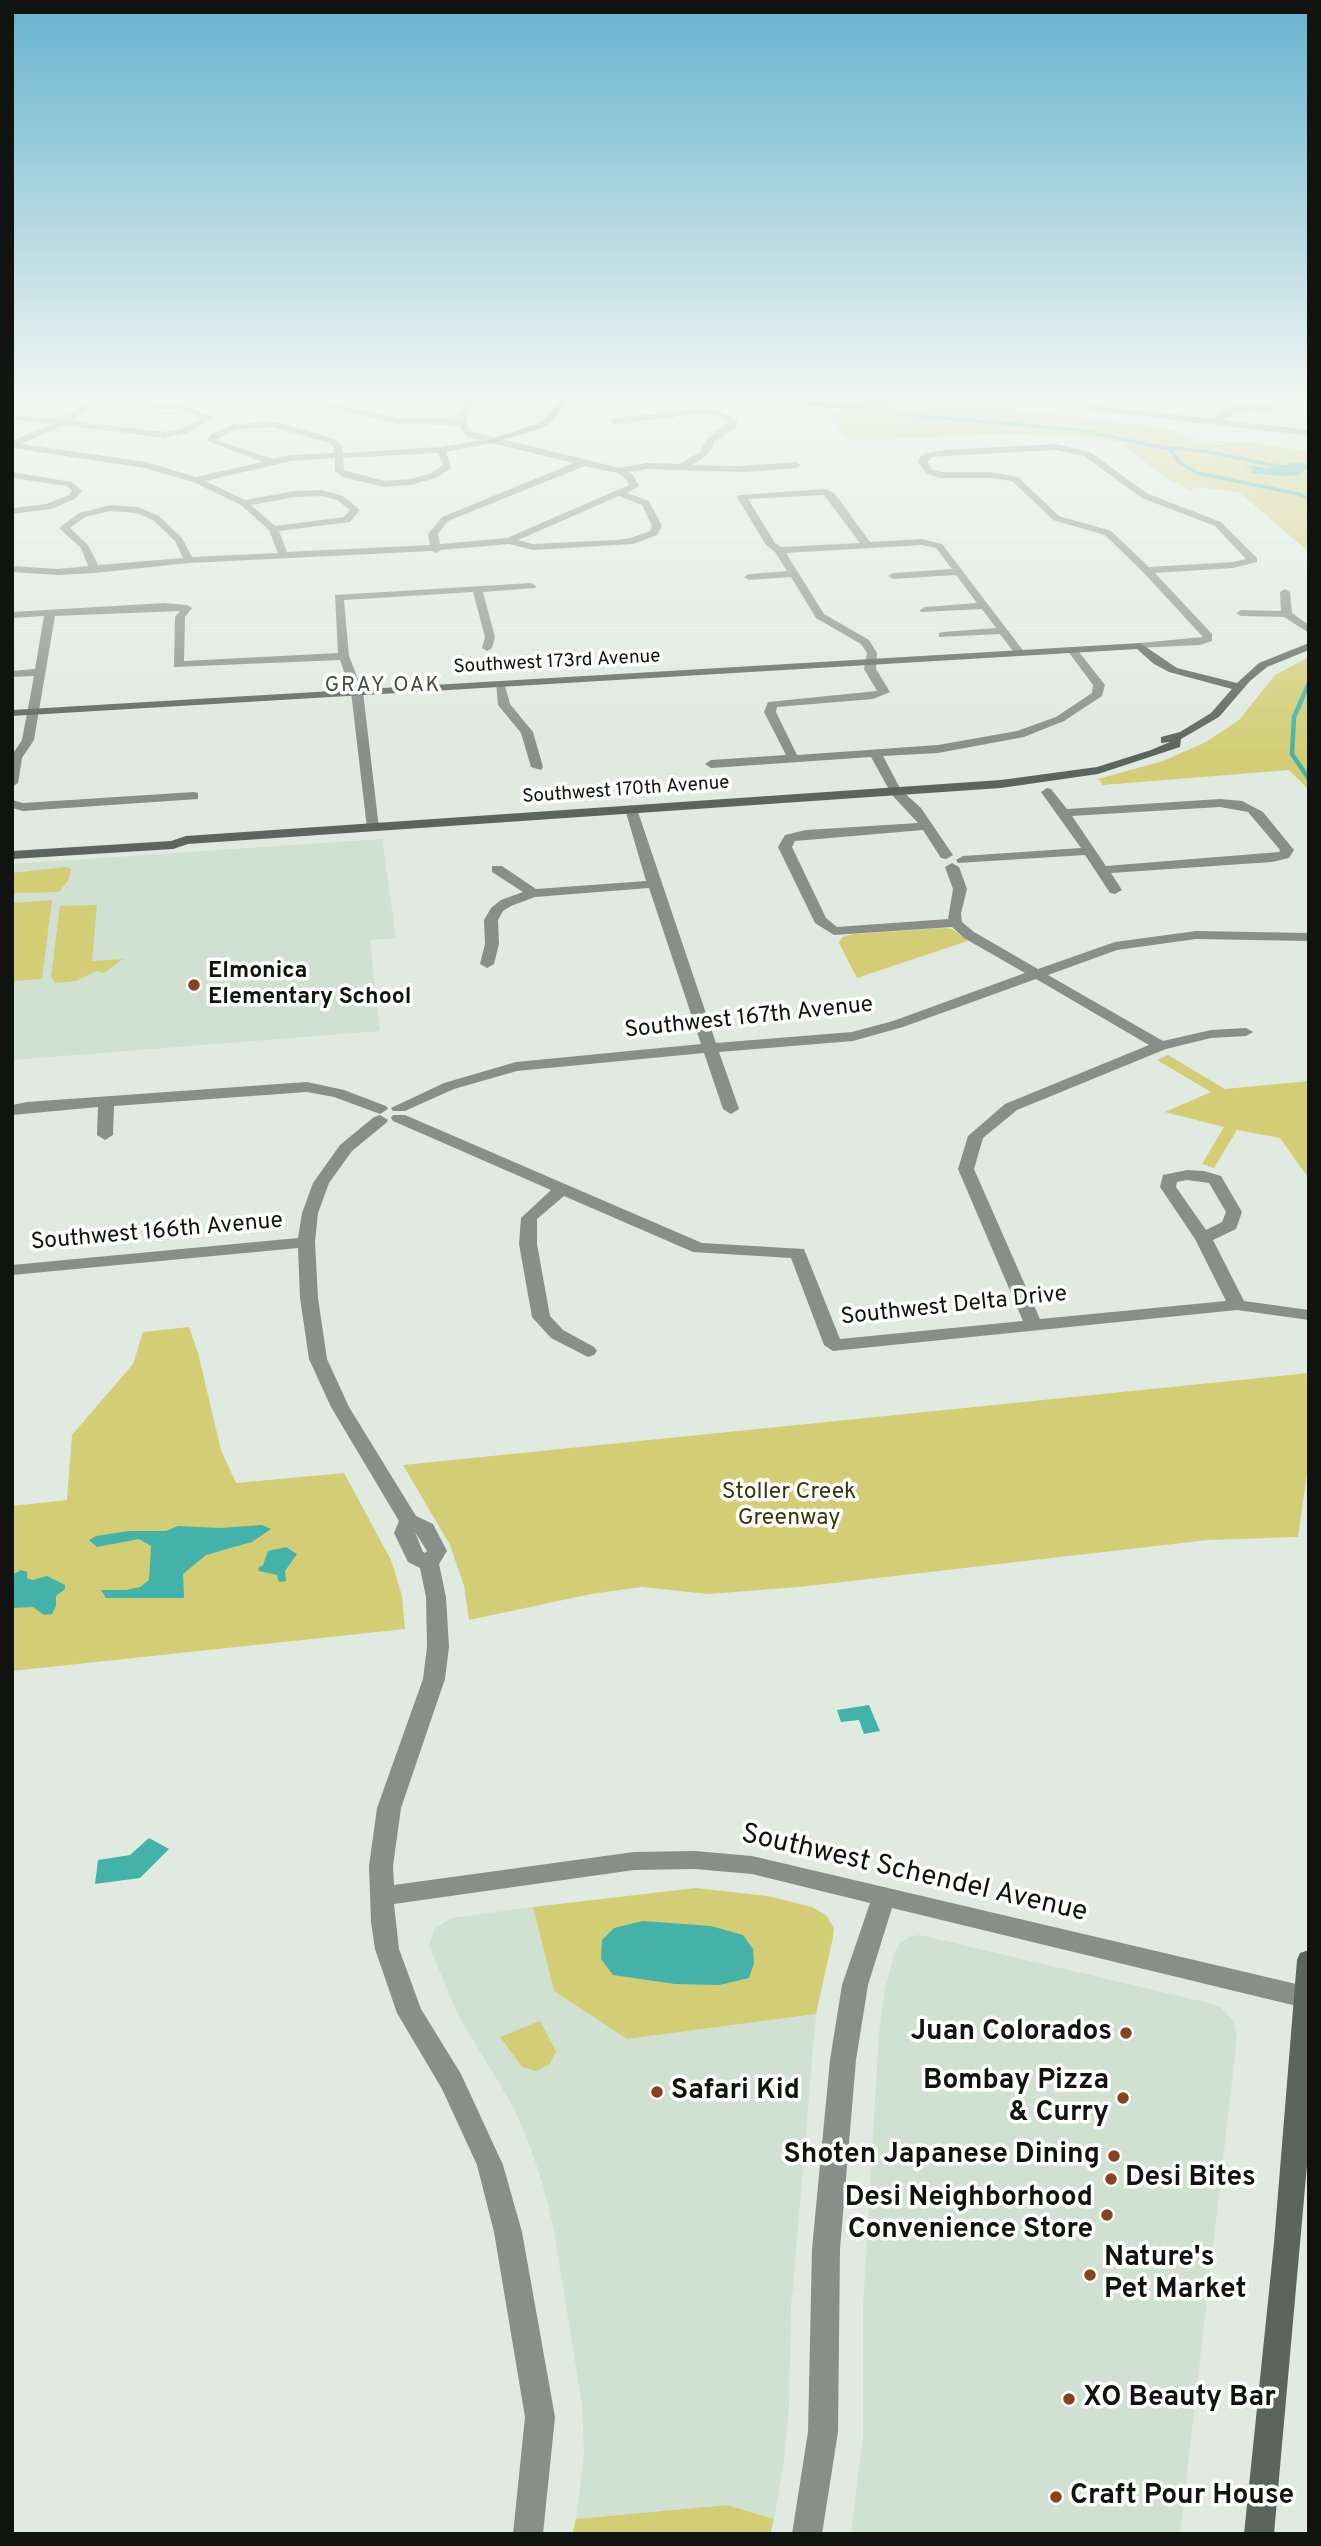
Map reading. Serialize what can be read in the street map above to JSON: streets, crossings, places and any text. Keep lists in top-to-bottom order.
{
  "streets": {
    "street": [
      "Southwest 173rd Avenue",
      "Southwest 170th Avenue",
      "Southwest 167th Avenue",
      "Southwest 166th Avenue",
      "Southwest Delta Drive",
      "Southwest Schendel Avenue"
    ]
  },
  "crossings": [
    ["Southwest 167th Avenue", "Southwest Delta Drive"]
  ],
  "districts": ["GRAY OAK"],
  "parks": ["Stoller Creek Greenway"],
  "places": [
    "Elmonica Elementary School",
    "Juan Colorados",
    "Safari Kid",
    "Bombay Pizza & Curry",
    "Shoten Japanese Dining",
    "Desi Bites",
    "Desi Neighborhood Convenience Store",
    "Nature's Pet Market",
    "XO Beauty Bar",
    "Craft Pour House"
  ]
}
